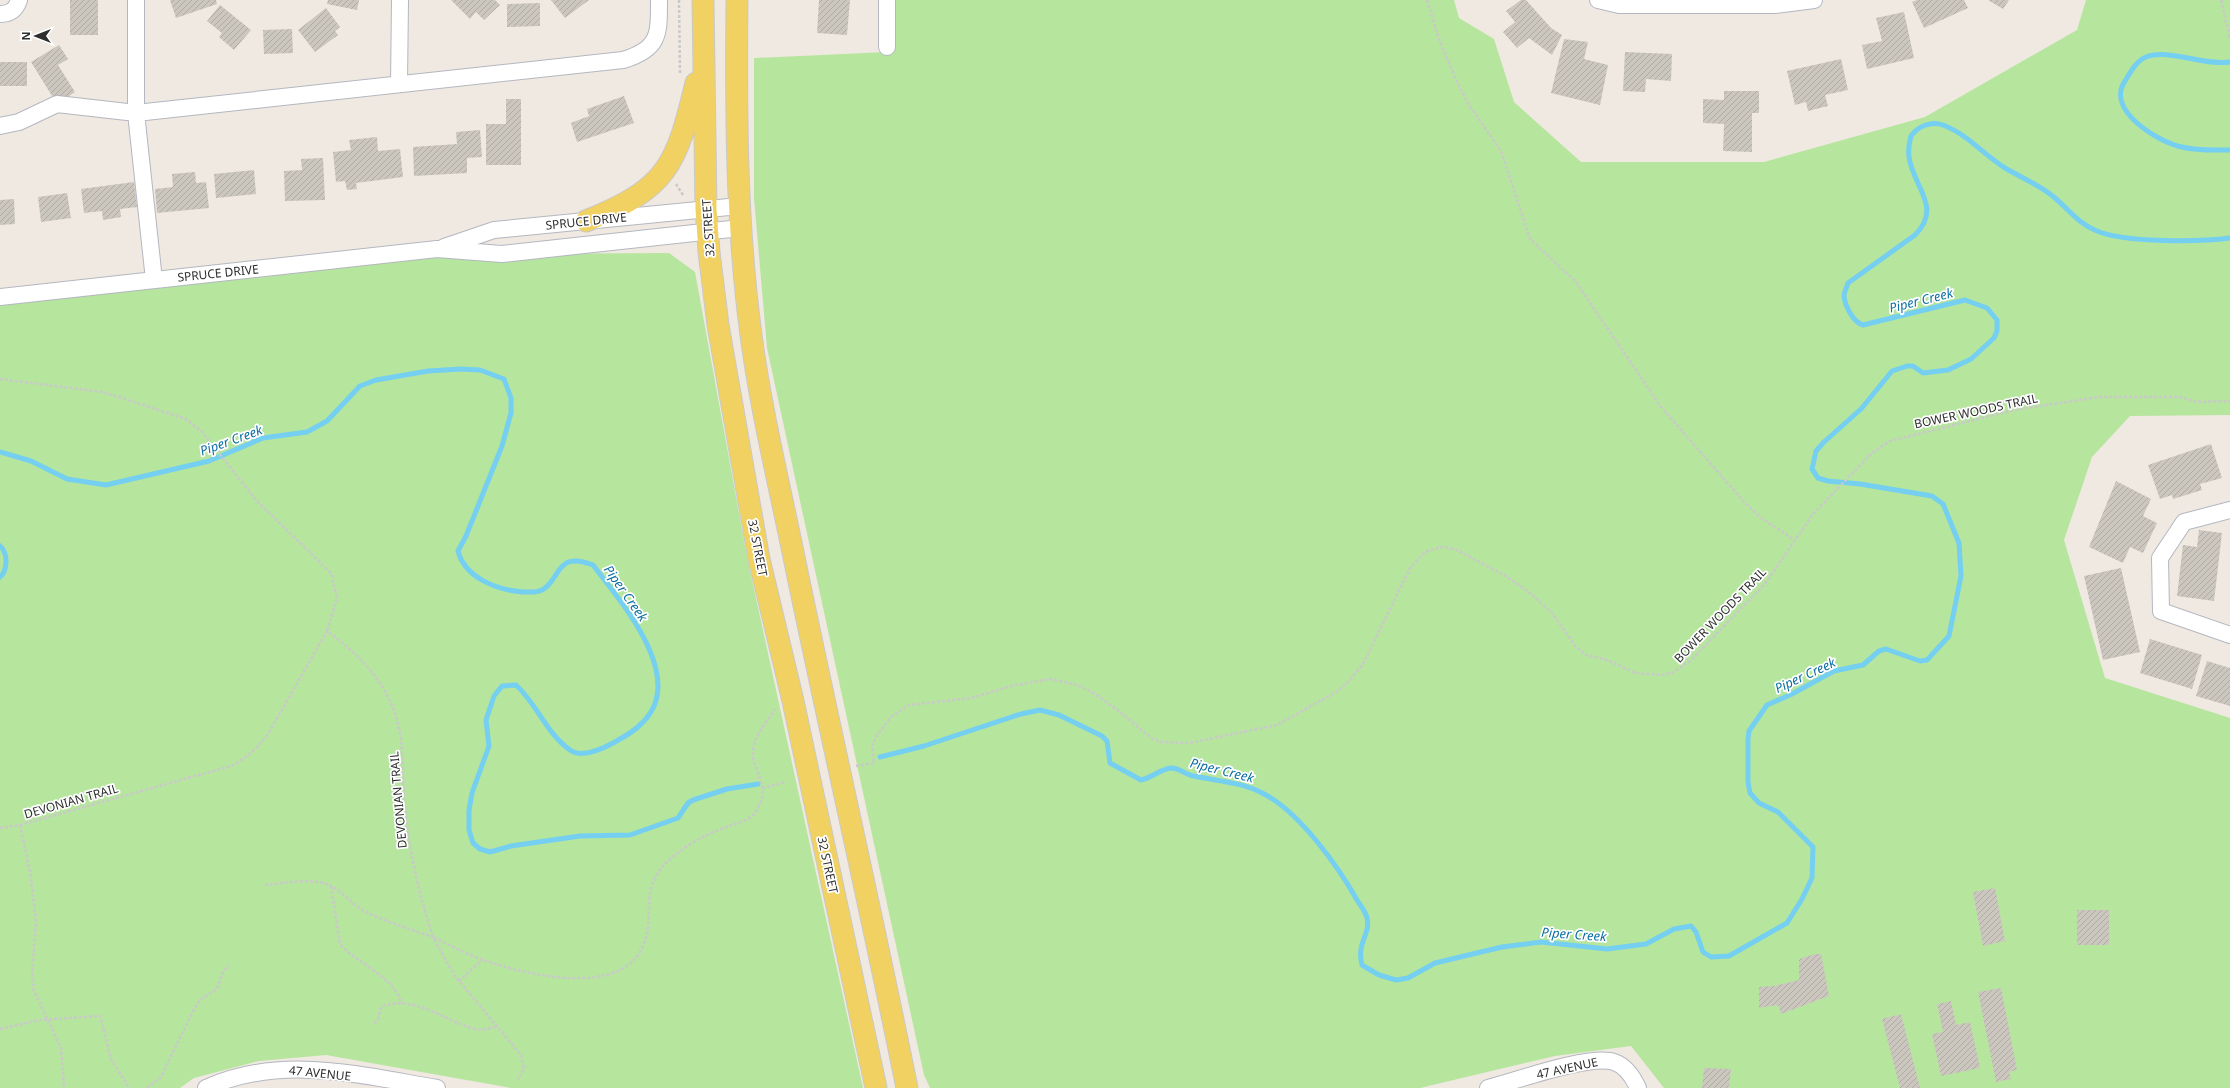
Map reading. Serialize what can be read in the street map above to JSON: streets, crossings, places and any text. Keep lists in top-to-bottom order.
{
  "streets": {
    "main road": ["32 STREET"],
    "street": ["SPRUCE DRIVE", "47 AVENUE"],
    "path": ["BOWER WOODS TRAIL", "DEVONIAN TRAIL"]
  },
  "crossings": [
    ["SPRUCE DRIVE", "32 STREET"]
  ],
  "water": ["Piper Creek"],
  "north": "left"
}
